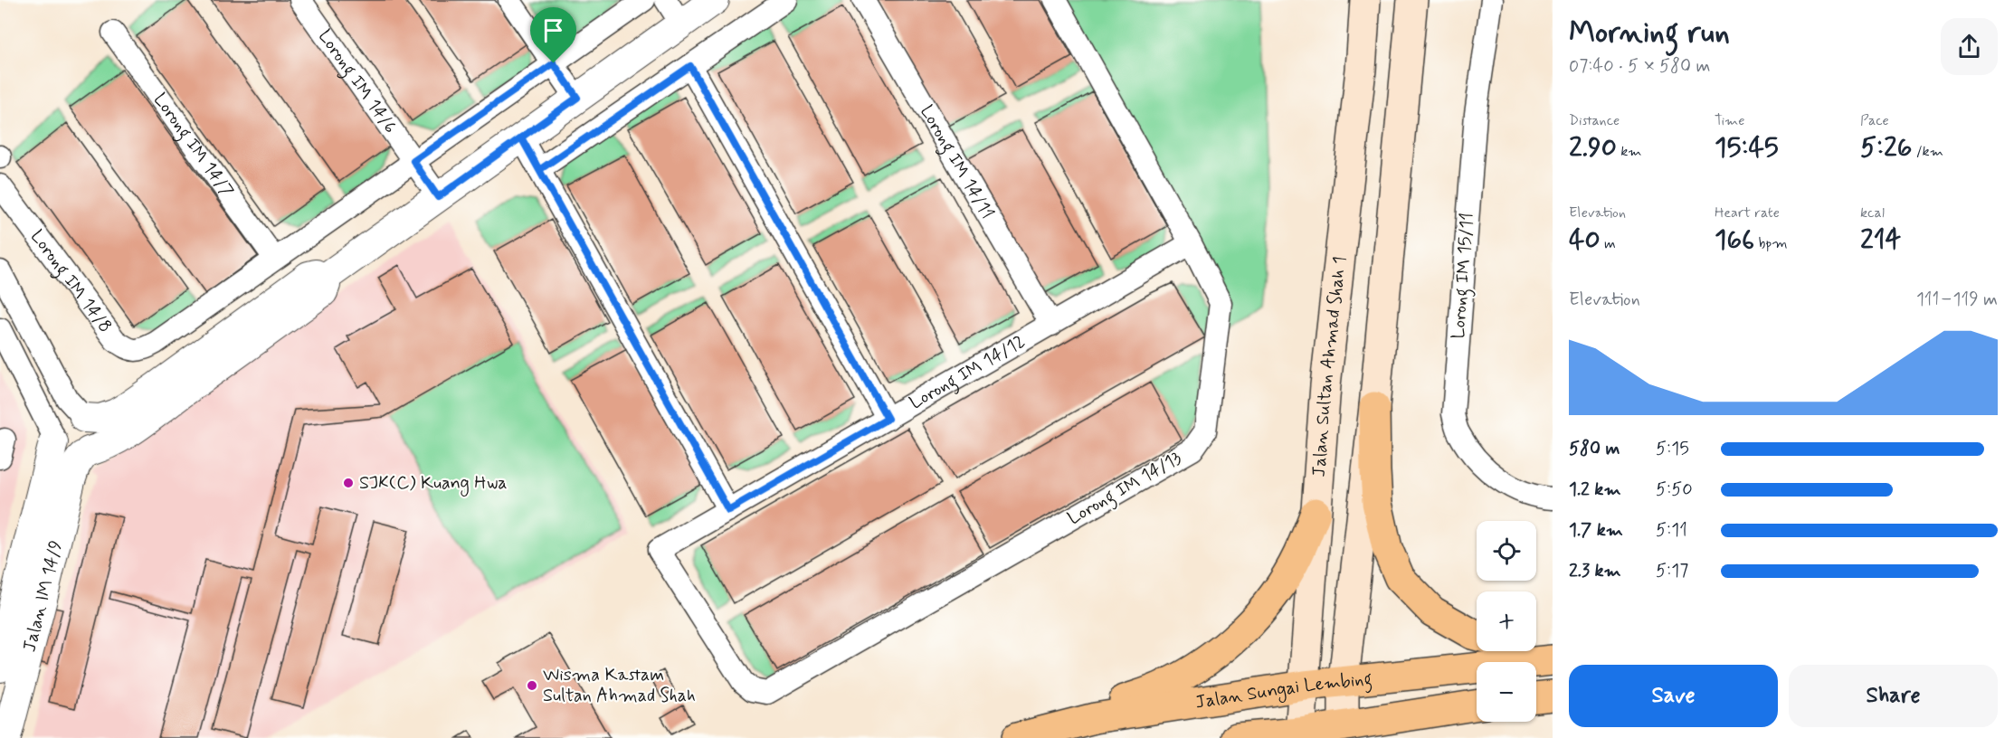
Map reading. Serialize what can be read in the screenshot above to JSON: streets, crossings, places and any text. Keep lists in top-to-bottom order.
{
  "streets": {
    "main road": ["Jalan Sultan Ahmad Shah 1", "Jalan Sungai Lembing"],
    "street": [
      "Lorong IM 14/6",
      "Lorong IM 14/7",
      "Lorong IM 14/11",
      "Lorong IM 15/11",
      "Lorong IM 14/8",
      "Lorong IM 14/12",
      "Lorong IM 14/13",
      "Jalan IM 14/9"
    ]
  },
  "crossings": [
    ["Lorong IM 14/7", "Lorong IM 14/8"],
    ["Lorong IM 14/11", "Lorong IM 14/12"],
    ["Jalan Sultan Ahmad Shah 1", "Jalan Sungai Lembing"],
    ["Lorong IM 14/12", "Lorong IM 14/13"]
  ],
  "places": ["SJK(C) Kuang Hwa", "Wisma Kastam Sultan Ahmad Shah"],
  "page": {
    "heading": ["Morning run", "07:40 · 5 × 580 m"],
    "stats": [
      ["Distance", "2.90 km"],
      ["Time", "15:45"],
      ["Pace", "5:26 /km"],
      ["Elevation", "40 m"],
      ["Heart rate", "166 bpm"],
      ["kcal", "214"]
    ],
    "chart": ["Elevation", "111–119 m"],
    "list": [
      {
        "name": "580 m",
        "note": "5:15"
      },
      {
        "name": "1.2 km",
        "note": "5:50"
      },
      {
        "name": "1.7 km",
        "note": "5:11"
      },
      {
        "name": "2.3 km",
        "note": "5:17"
      }
    ],
    "map_buttons": ["+", "−"],
    "buttons": ["Save", "Share"]
  }
}
